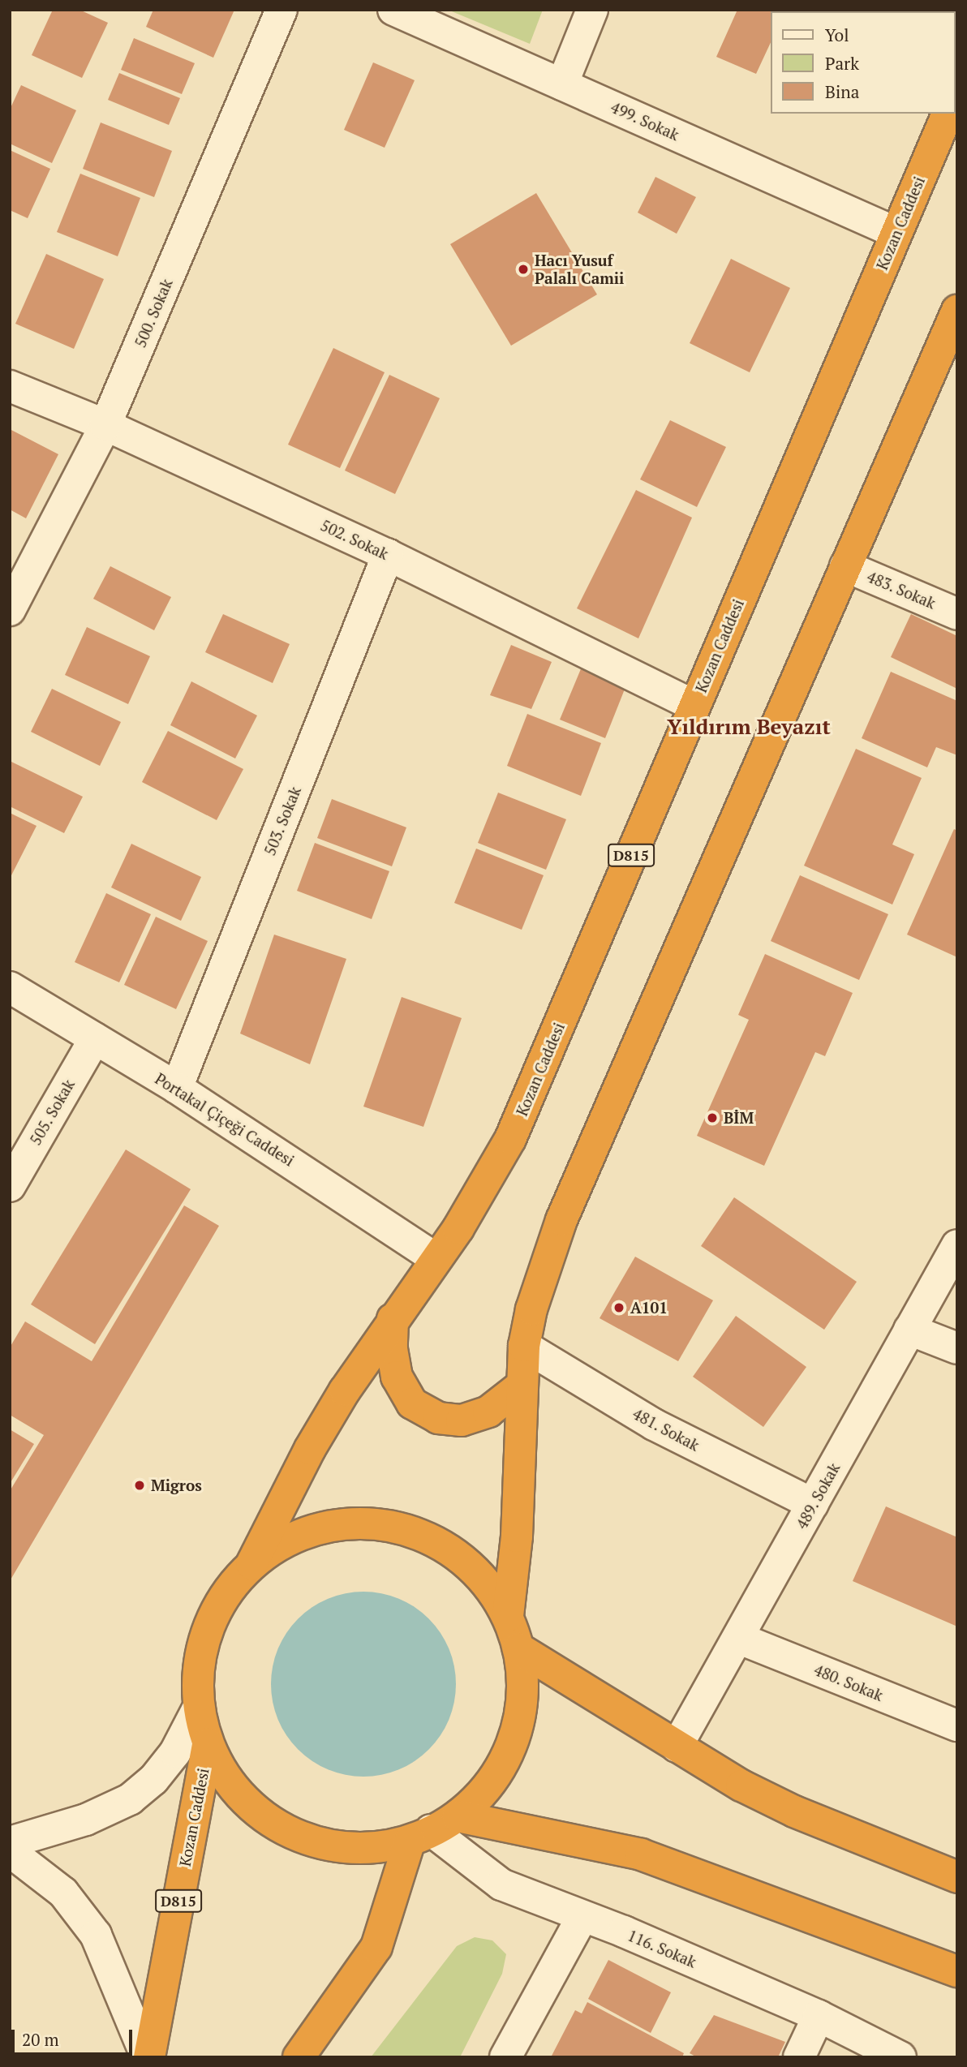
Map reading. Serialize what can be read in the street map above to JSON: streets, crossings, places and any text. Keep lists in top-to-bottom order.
{
  "streets": {
    "highway": ["Kozan Caddesi", "D815"],
    "street": [
      "499. Sokak",
      "500. Sokak",
      "502. Sokak",
      "483. Sokak",
      "503. Sokak",
      "505. Sokak",
      "Portakal Çiçeği Caddesi",
      "481. Sokak",
      "489. Sokak",
      "480. Sokak",
      "116. Sokak"
    ]
  },
  "crossings": [
    ["499. Sokak", "Kozan Caddesi"],
    ["Kozan Caddesi", "502. Sokak"],
    ["Kozan Caddesi", "Portakal Çiçeği Caddesi"],
    ["500. Sokak", "502. Sokak"],
    ["502. Sokak", "503. Sokak"],
    ["503. Sokak", "Portakal Çiçeği Caddesi"],
    ["505. Sokak", "Portakal Çiçeği Caddesi"],
    ["481. Sokak", "489. Sokak"],
    ["489. Sokak", "480. Sokak"]
  ],
  "districts": ["Yıldırım Beyazıt"],
  "places": [
    "Hacı Yusuf Palalı Camii",
    "BİM",
    "A101",
    "Migros"
  ],
  "legend": ["Yol", "Park", "Bina"],
  "scale_bar": "20 m"
}
